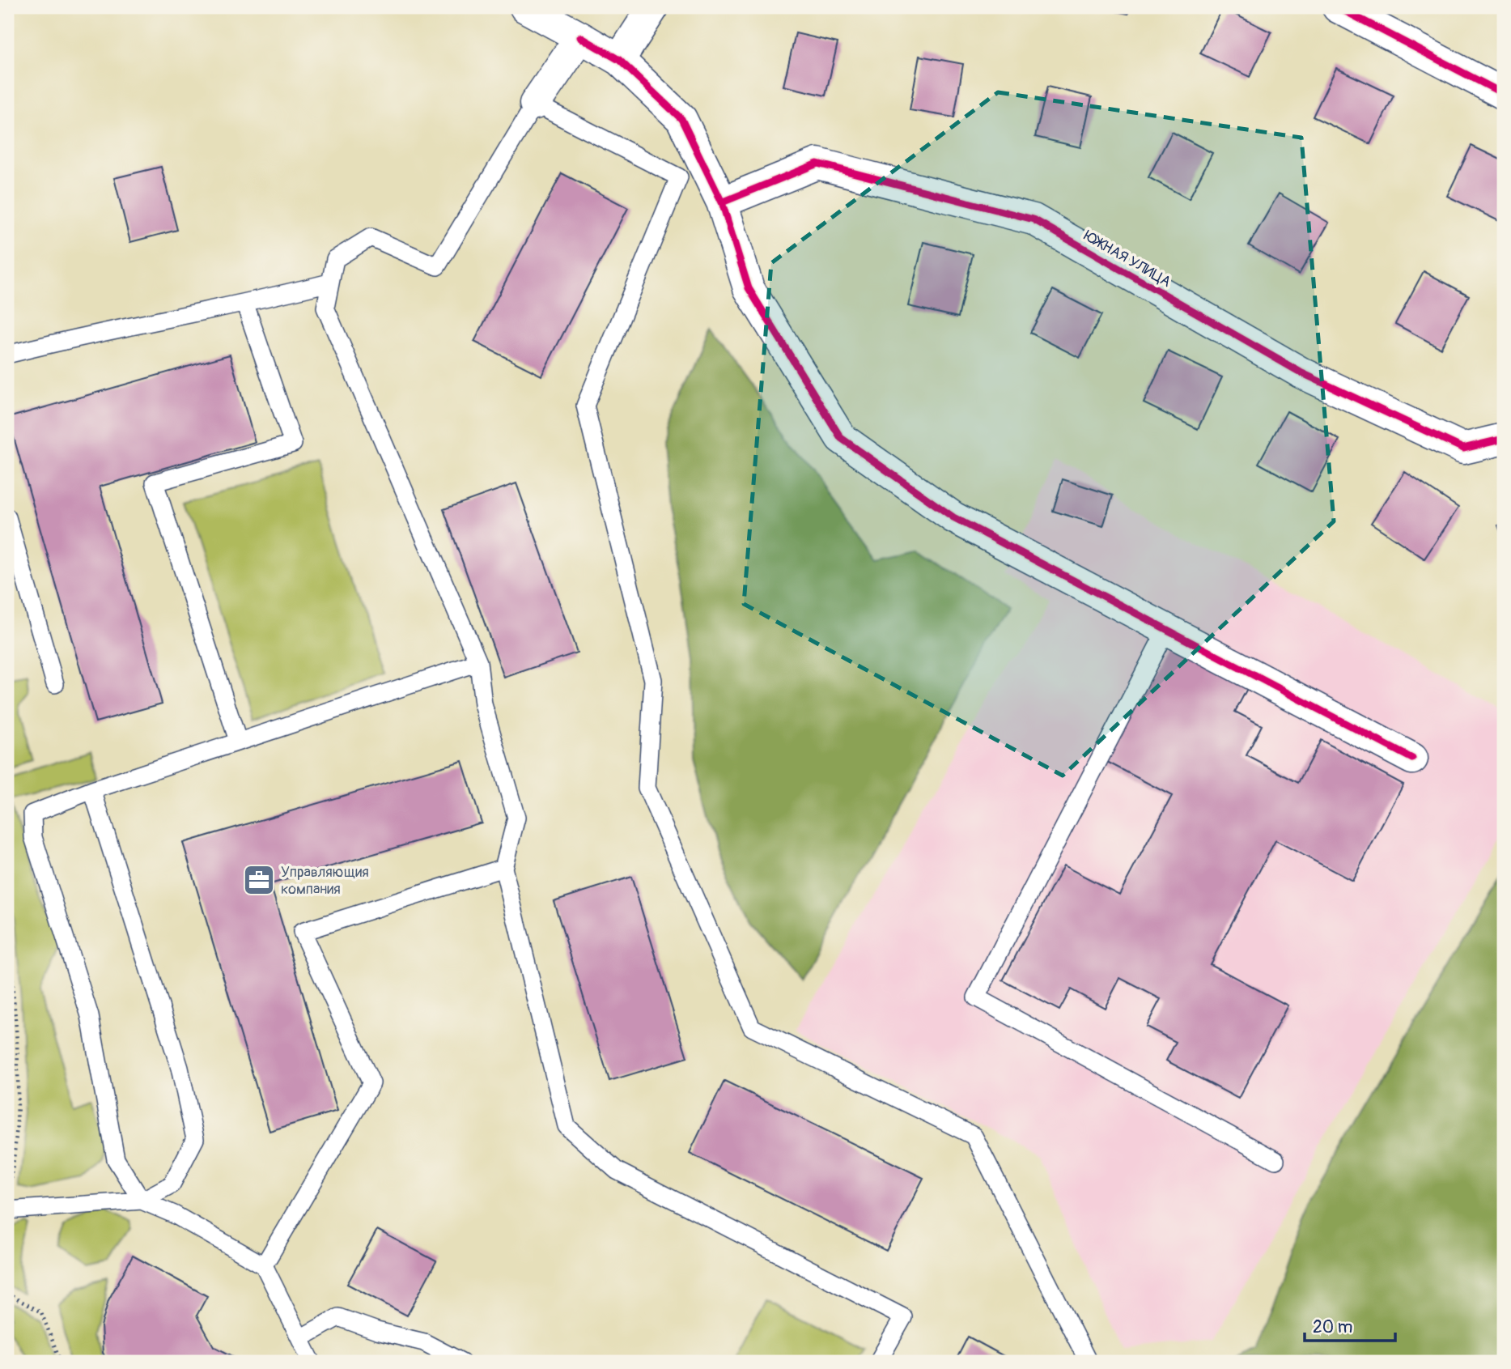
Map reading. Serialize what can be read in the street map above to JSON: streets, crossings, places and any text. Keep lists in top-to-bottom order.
{
  "streets": {
    "street": ["ЮЖНАЯ УЛИЦА"]
  },
  "places": {
    "office": ["Управляющия компания"]
  },
  "scale_bar": "20 m"
}
